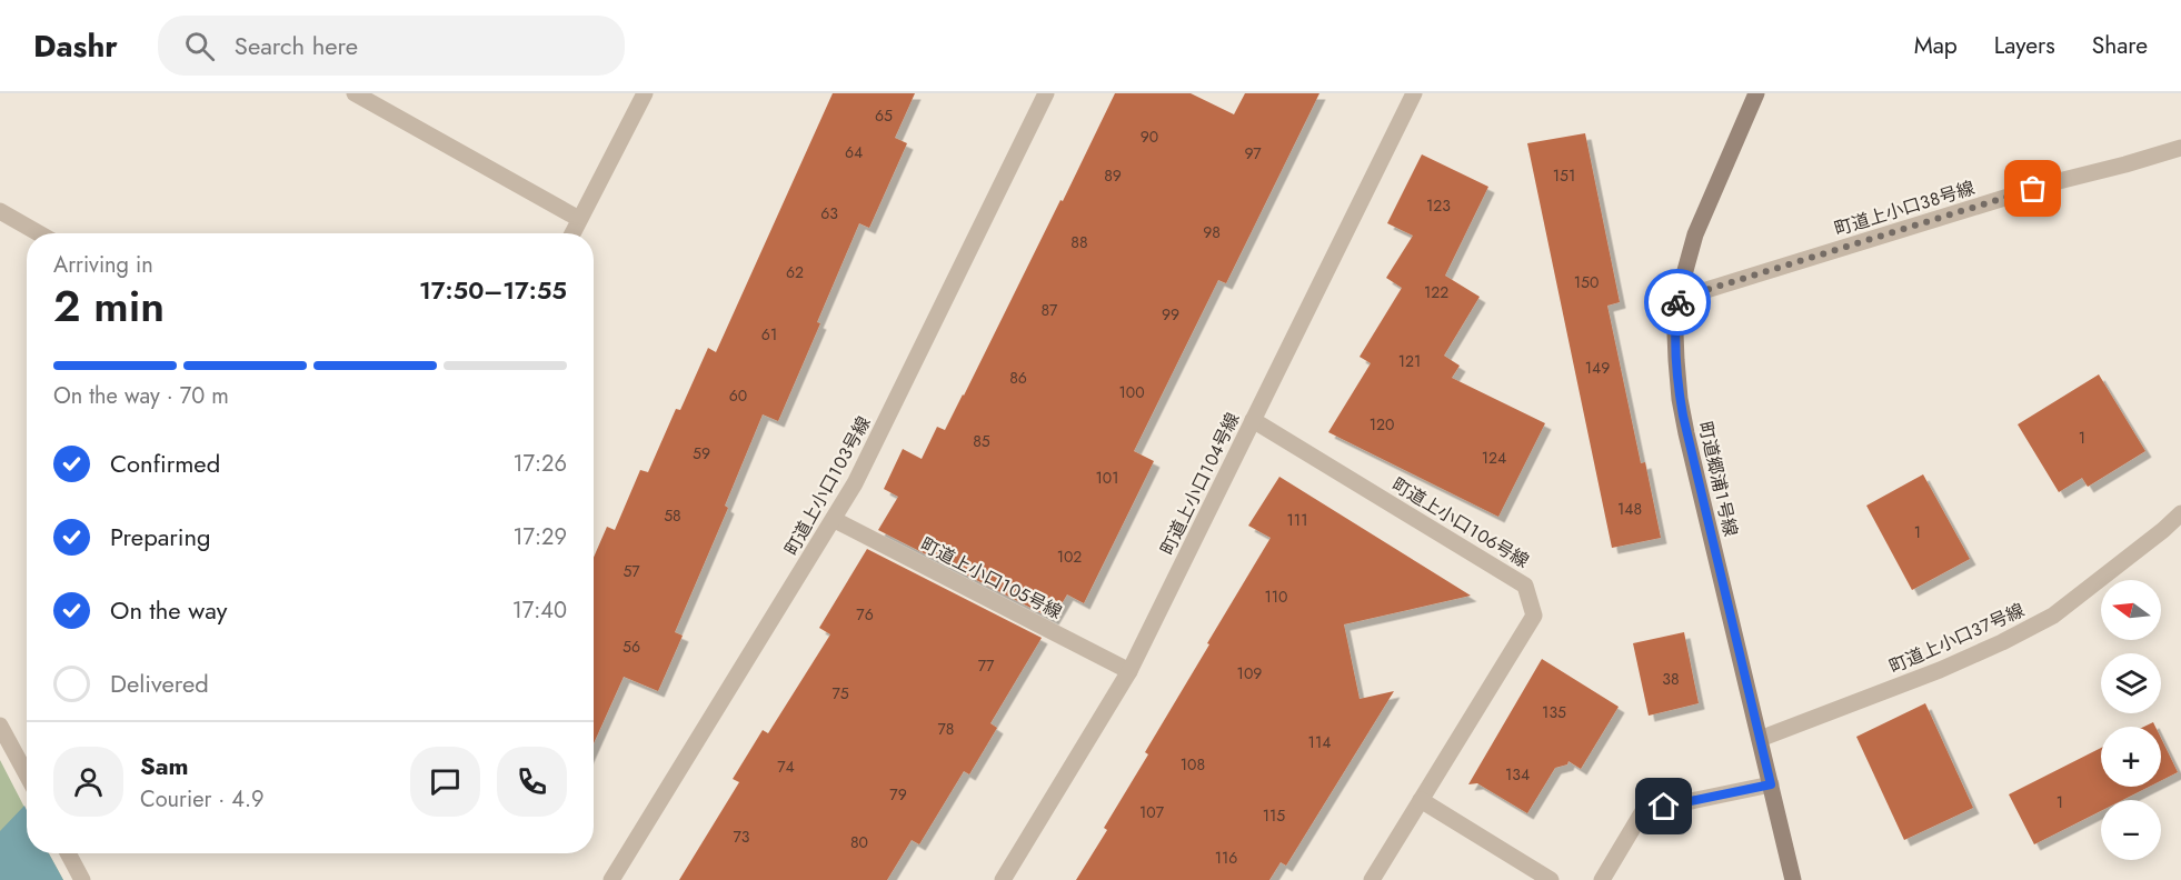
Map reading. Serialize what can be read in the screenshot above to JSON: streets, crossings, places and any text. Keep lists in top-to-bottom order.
{
  "streets": {
    "street": [
      "町道上小口３８号線",
      "町道郷浦１号線",
      "町道上小口１０４号線",
      "町道上小口１０３号線",
      "町道上小口１０６号線",
      "町道上小口１０５号線",
      "町道上小口３７号線"
    ]
  },
  "crossings": [
    ["町道上小口３８号線", "町道郷浦１号線"],
    ["町道郷浦１号線", "町道上小口３７号線"],
    ["町道上小口１０４号線", "町道上小口１０６号線"],
    ["町道上小口１０４号線", "町道上小口１０５号線"],
    ["町道上小口１０３号線", "町道上小口１０５号線"]
  ],
  "house_numbers": [
    "65",
    "90",
    "64",
    "97",
    "89",
    "151",
    "123",
    "63",
    "98",
    "88",
    "62",
    "150",
    "122",
    "87",
    "99",
    "61",
    "121",
    "149",
    "86",
    "100",
    "60",
    "120",
    "1",
    "85",
    "59",
    "124",
    "101",
    "148",
    "58",
    "111",
    "1",
    "102",
    "57",
    "110",
    "76",
    "56",
    "77",
    "109",
    "38",
    "75",
    "135",
    "78",
    "114",
    "108",
    "74",
    "134",
    "79",
    "1",
    "107",
    "115",
    "73",
    "80",
    "116"
  ],
  "north": "left",
  "page": {
    "header": "Dashr",
    "search": "Search here",
    "nav": ["Map", "Layers", "Share"],
    "heading": ["2 min", "Arriving in", "17:50–17:55"],
    "panel": ["Sam", "Courier · 4.9"],
    "bar": "On the way · 70 m",
    "list": [
      ["Confirmed", "17:26"],
      ["Preparing", "17:29"],
      ["On the way", "17:40"],
      "Delivered"
    ],
    "map_buttons": ["+", "−"]
  }
}
